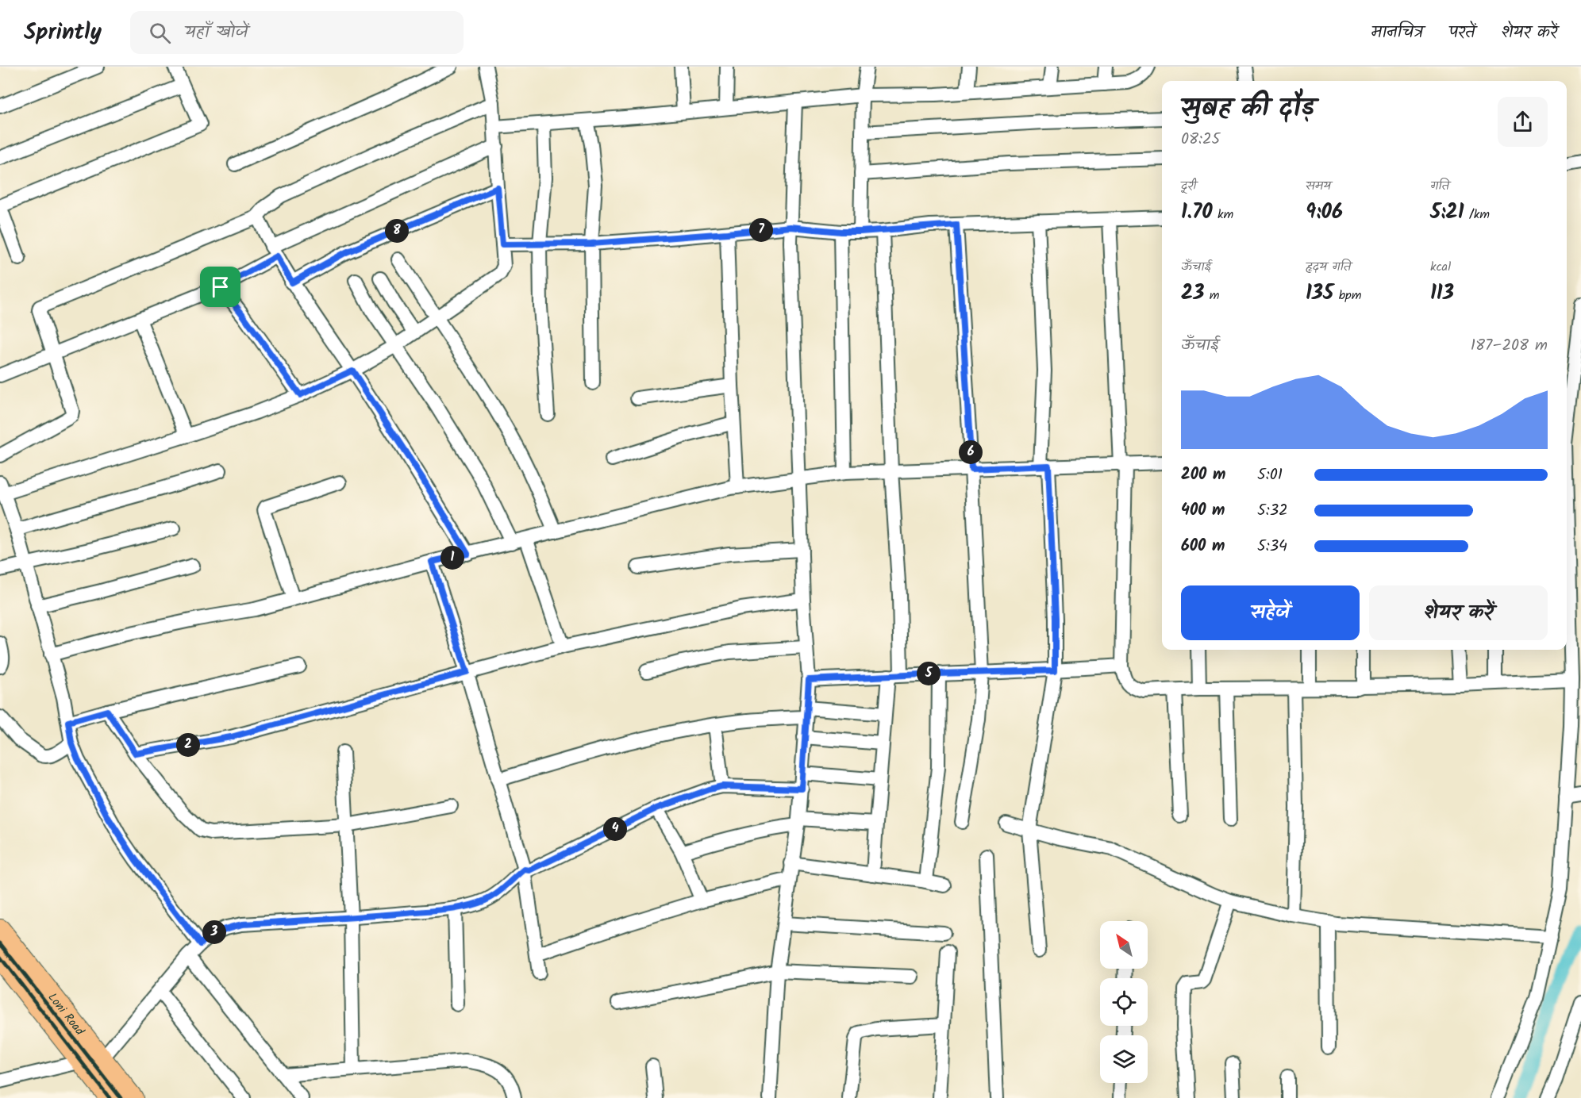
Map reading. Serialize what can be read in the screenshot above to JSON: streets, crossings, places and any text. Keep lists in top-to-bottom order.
{
  "streets": {
    "highway": ["Loni Road"]
  },
  "north": "top left",
  "page": {
    "header": "Sprintly",
    "search": "यहाँ खोजें",
    "nav": ["मानचित्र", "परतें", "शेयर करें"],
    "heading": ["सुबह की दौड़", "08:25"],
    "stats": [
      ["दूरी", "1.70 km"],
      ["समय", "9:06"],
      ["गति", "5:21 /km"],
      ["ऊँचाई", "23 m"],
      ["हृदय गति", "135 bpm"],
      ["kcal", "113"]
    ],
    "pins": [
      "7",
      "8",
      "6",
      "1",
      "5",
      "2",
      "4",
      "3"
    ],
    "chart": ["ऊँचाई", "187–208 m"],
    "list": [
      {
        "name": "200 m",
        "note": "5:01"
      },
      {
        "name": "400 m",
        "note": "5:32"
      },
      {
        "name": "600 m",
        "note": "5:34"
      }
    ],
    "buttons": ["सहेजें", "शेयर करें"]
  }
}
